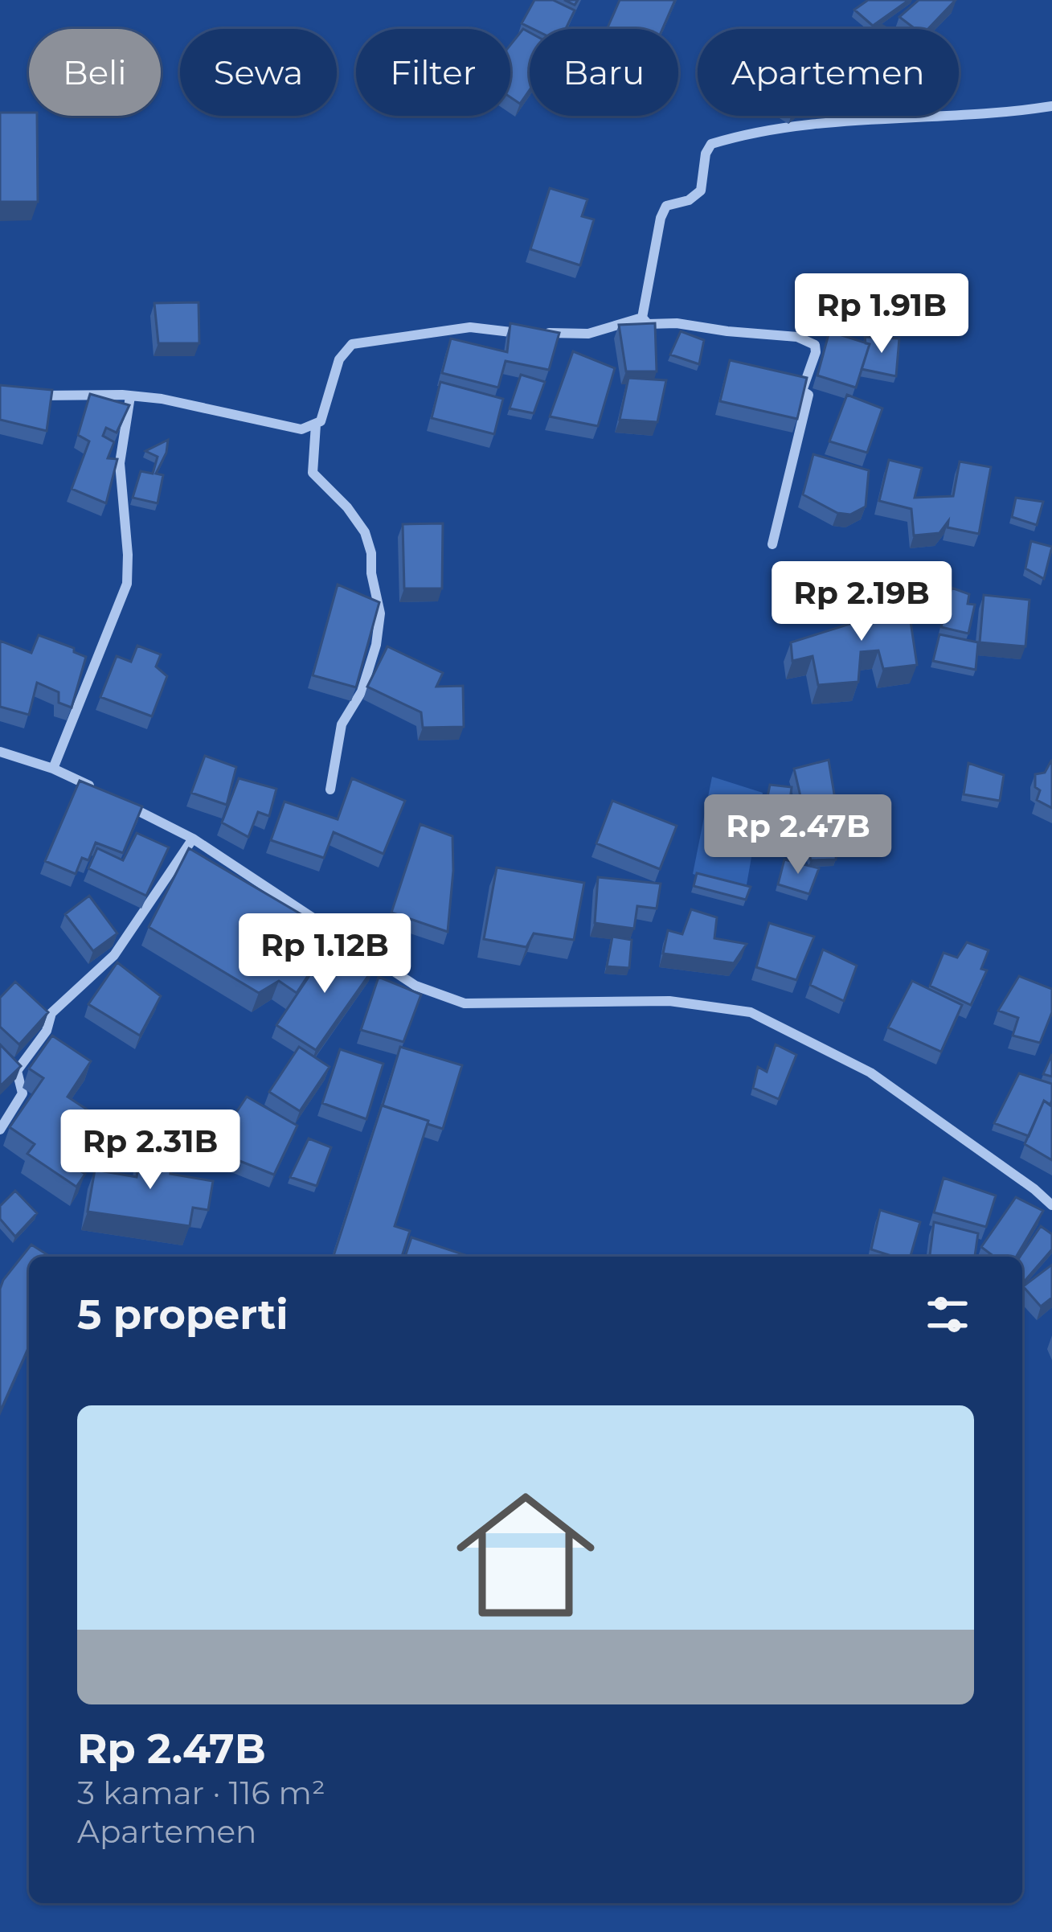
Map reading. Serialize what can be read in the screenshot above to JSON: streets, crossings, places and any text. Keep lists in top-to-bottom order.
{
  "page": {
    "chip": [
      "Beli",
      "Sewa",
      "Filter",
      "Baru",
      "Apartemen"
    ],
    "price": [
      "Rp 1.91B",
      "Rp 2.19B",
      "Rp 2.47B",
      "Rp 1.12B",
      "Rp 2.31B"
    ],
    "heading": "5 properti",
    "list": [
      {
        "name": "Rp 2.47B",
        "note": "3 kamar · 116 m² · Apartemen"
      }
    ]
  }
}
